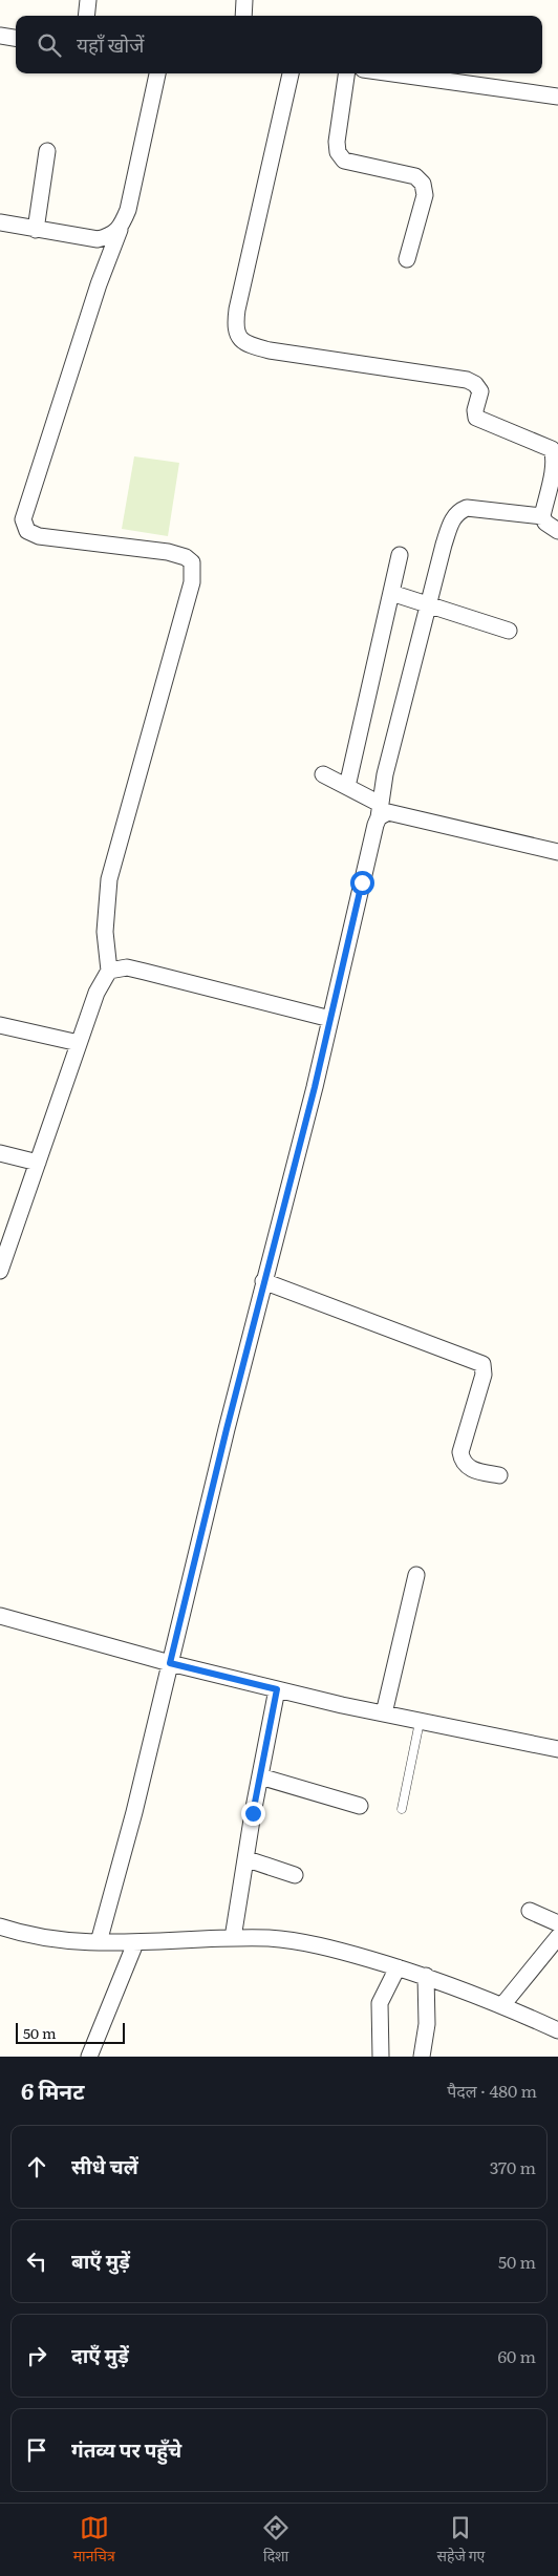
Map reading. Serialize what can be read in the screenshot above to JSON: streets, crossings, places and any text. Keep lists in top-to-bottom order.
{
  "scale_bar": "50 m",
  "page": {
    "search": "यहाँ खोजें",
    "scale": "50 m",
    "heading": ["6 मिनट", "पैदल · 480 m"],
    "list": [
      ["सीधे चलें", "370 m"],
      ["बाएँ मुड़ें", "50 m"],
      ["दाएँ मुड़ें", "60 m"],
      "गंतव्य पर पहुँचे"
    ],
    "nav": ["मानचित्र", "दिशा", "सहेजे गए"]
  }
}
